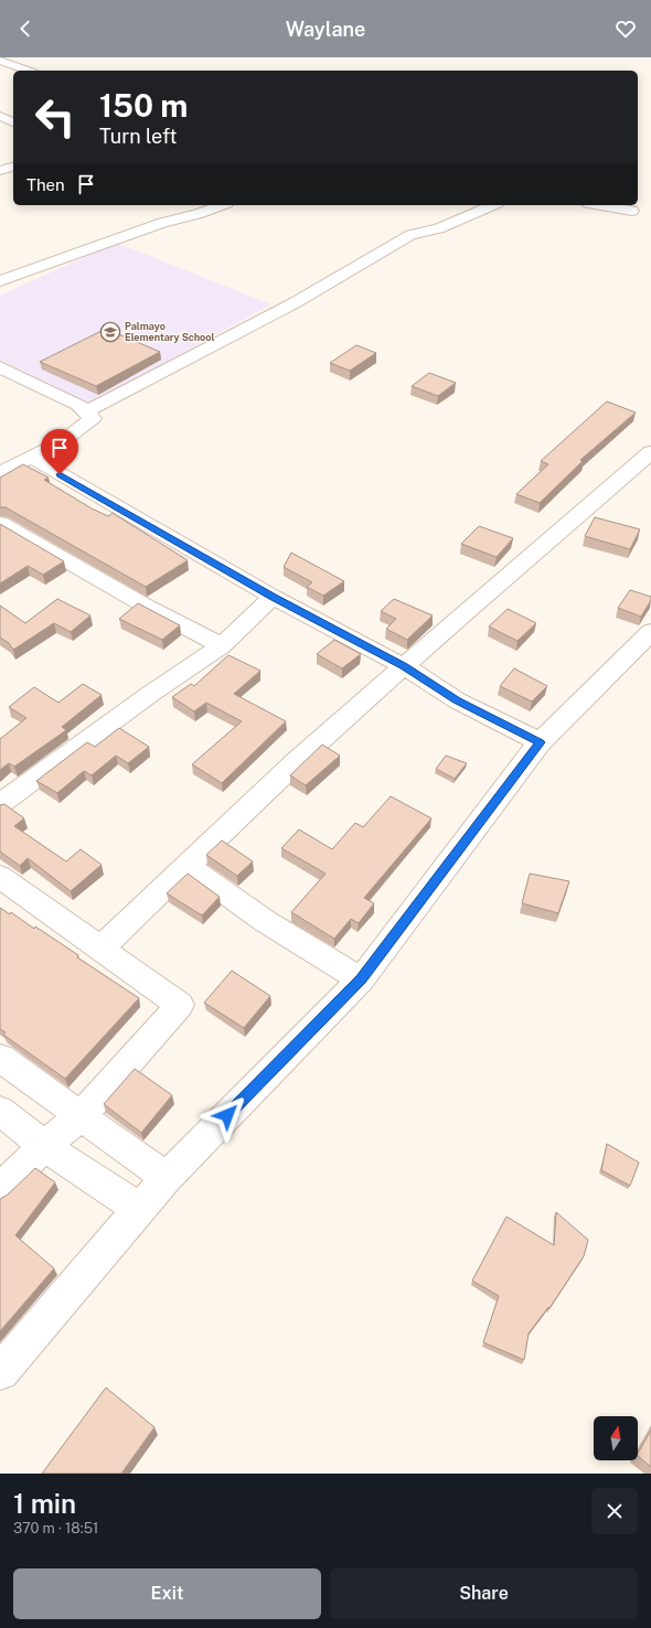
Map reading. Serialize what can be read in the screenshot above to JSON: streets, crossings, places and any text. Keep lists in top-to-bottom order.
{
  "places": {
    "school or university": ["Palmayo Elementary School"]
  },
  "north": "top",
  "page": {
    "header": "Waylane",
    "turn": ["150 m", "Turn left"],
    "then": "Then",
    "heading": ["1 min", "370 m · 18:51"],
    "buttons": ["Exit", "Share"]
  }
}
